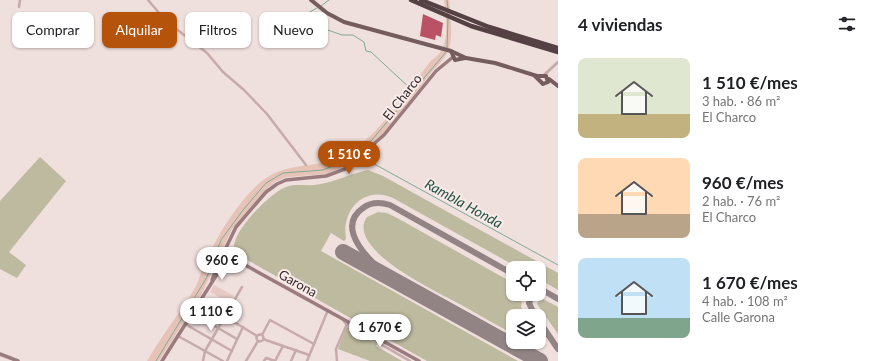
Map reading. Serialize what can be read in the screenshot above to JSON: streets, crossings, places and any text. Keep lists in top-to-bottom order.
{
  "streets": {
    "main road": ["El Charco", "Garona"]
  },
  "water": ["Rambla Honda"],
  "page": {
    "heading": "4 viviendas",
    "chip": [
      "Comprar",
      "Alquilar",
      "Filtros",
      "Nuevo"
    ],
    "list": [
      {
        "name": "1 510 €/mes",
        "note": "3 hab. · 86 m² · El Charco"
      },
      {
        "name": "960 €/mes",
        "note": "2 hab. · 76 m² · El Charco"
      },
      {
        "name": "1 670 €/mes",
        "note": "4 hab. · 108 m² · Calle Garona"
      }
    ],
    "price": [
      "1 510 €",
      "960 €",
      "1 110 €",
      "1 670 €"
    ]
  }
}
